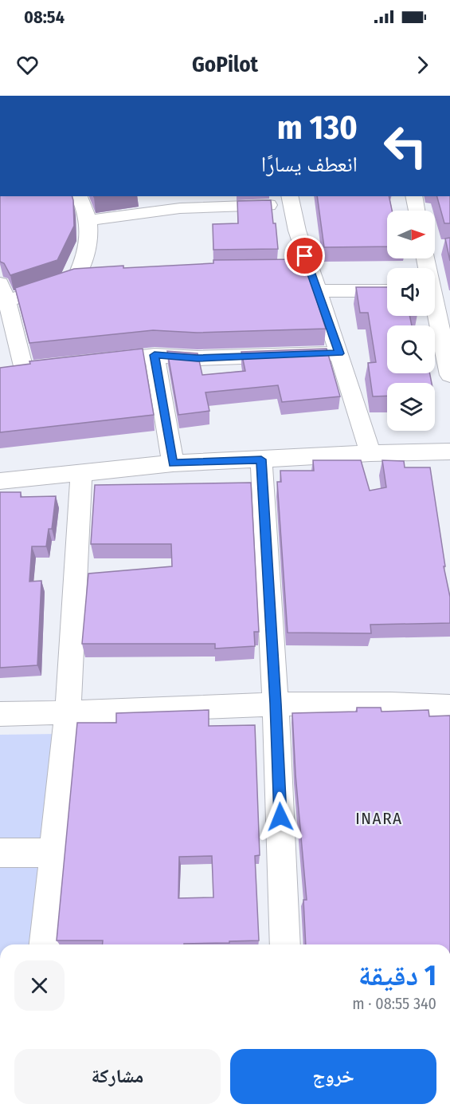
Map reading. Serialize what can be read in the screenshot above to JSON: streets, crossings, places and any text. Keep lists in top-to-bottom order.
{
  "districts": ["INARA"],
  "north": "right",
  "page": {
    "status": "08:54",
    "header": "GoPilot",
    "turn": ["130 m", "انعطف يسارًا"],
    "heading": ["1 دقيقة", "340 m · 08:55"],
    "buttons": ["خروج", "مشاركة"]
  }
}
